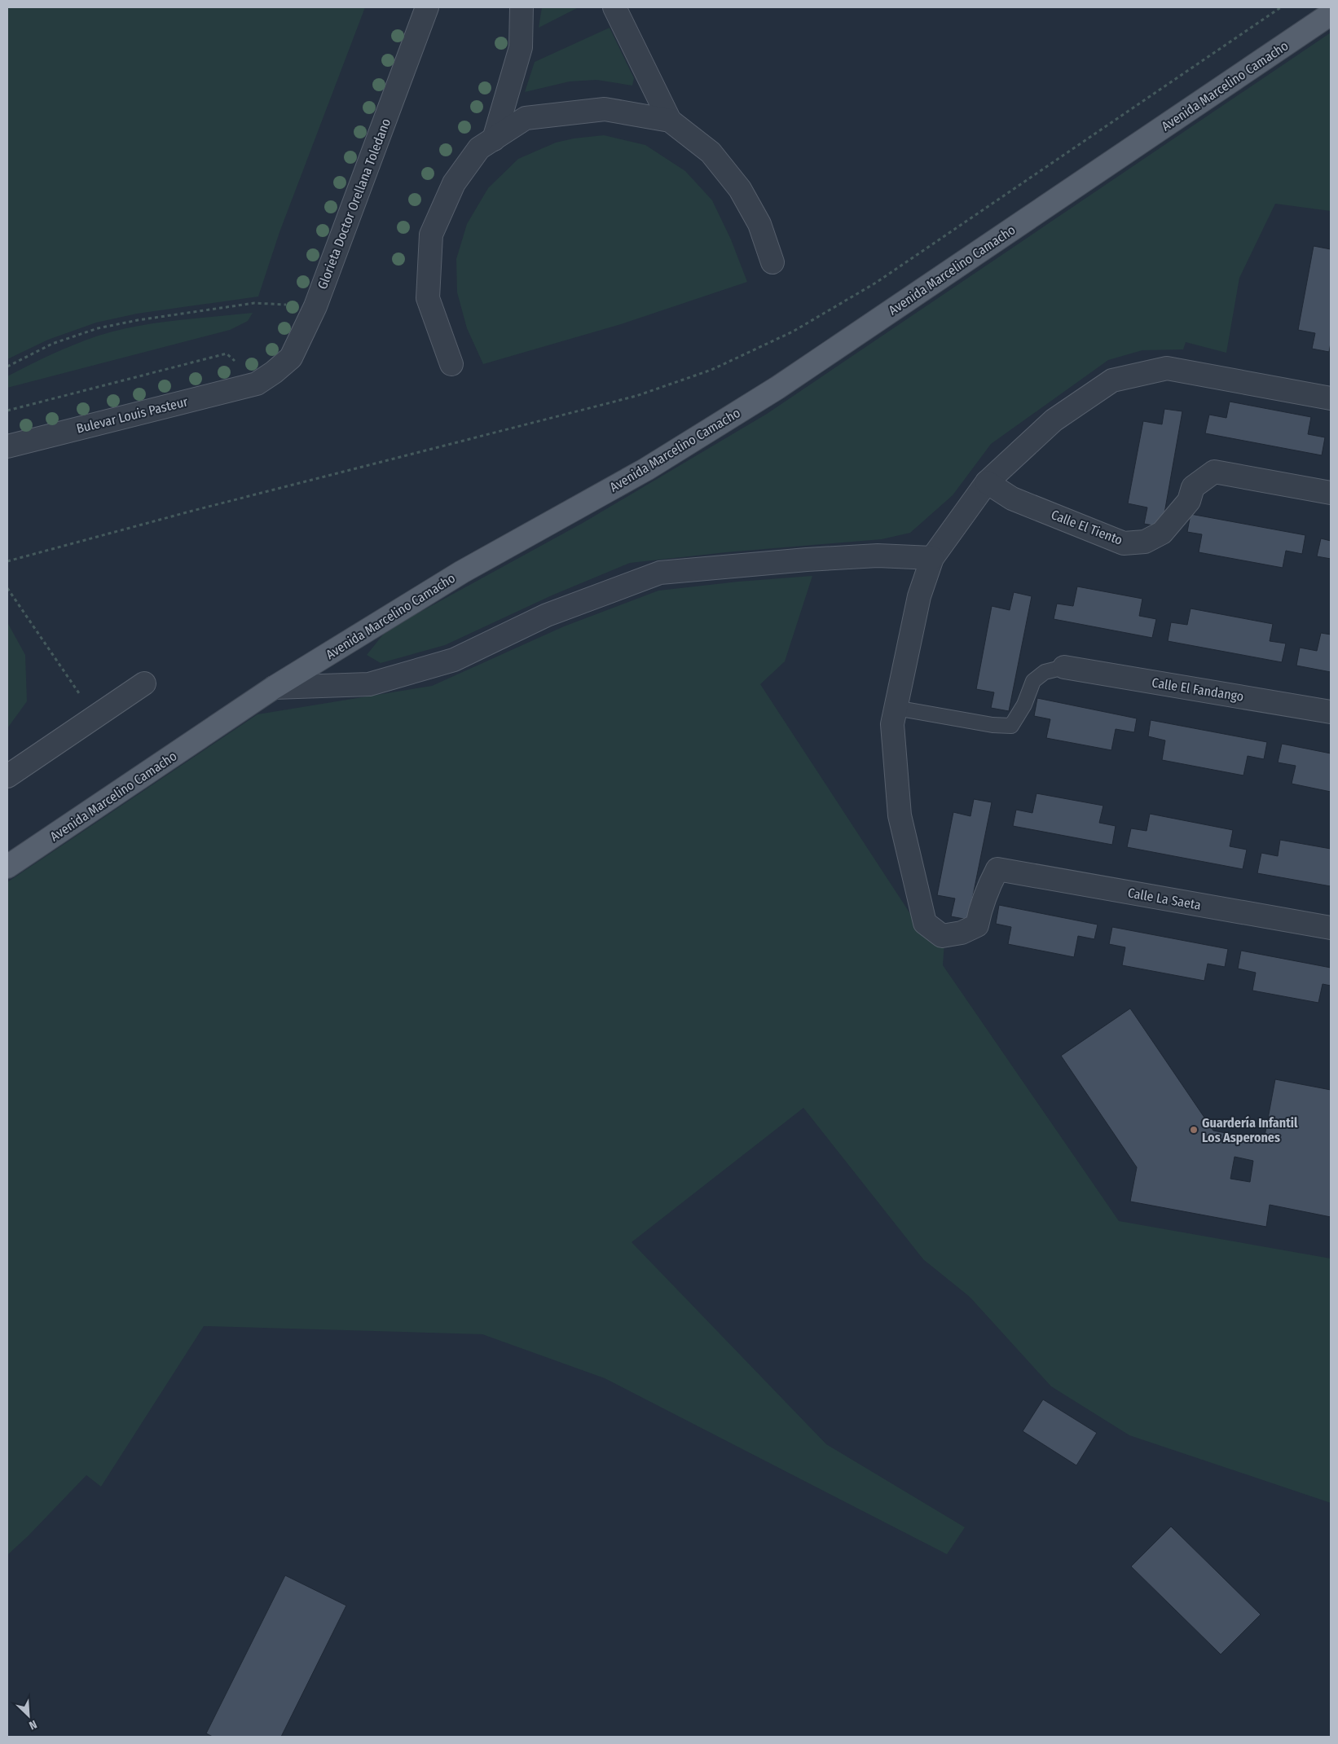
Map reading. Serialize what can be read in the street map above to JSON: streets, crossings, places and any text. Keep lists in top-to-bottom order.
{
  "streets": {
    "main road": ["Avenida Marcelino Camacho"],
    "street": [
      "Glorieta Doctor Orellana Toledano",
      "Bulevar Louis Pasteur",
      "Calle El Tiento",
      "Calle El Fandango",
      "Calle La Saeta"
    ]
  },
  "crossings": [
    ["Glorieta Doctor Orellana Toledano", "Bulevar Louis Pasteur"]
  ],
  "places": ["Guardería Infantil Los Asperones"],
  "north": "bottom right"
}
